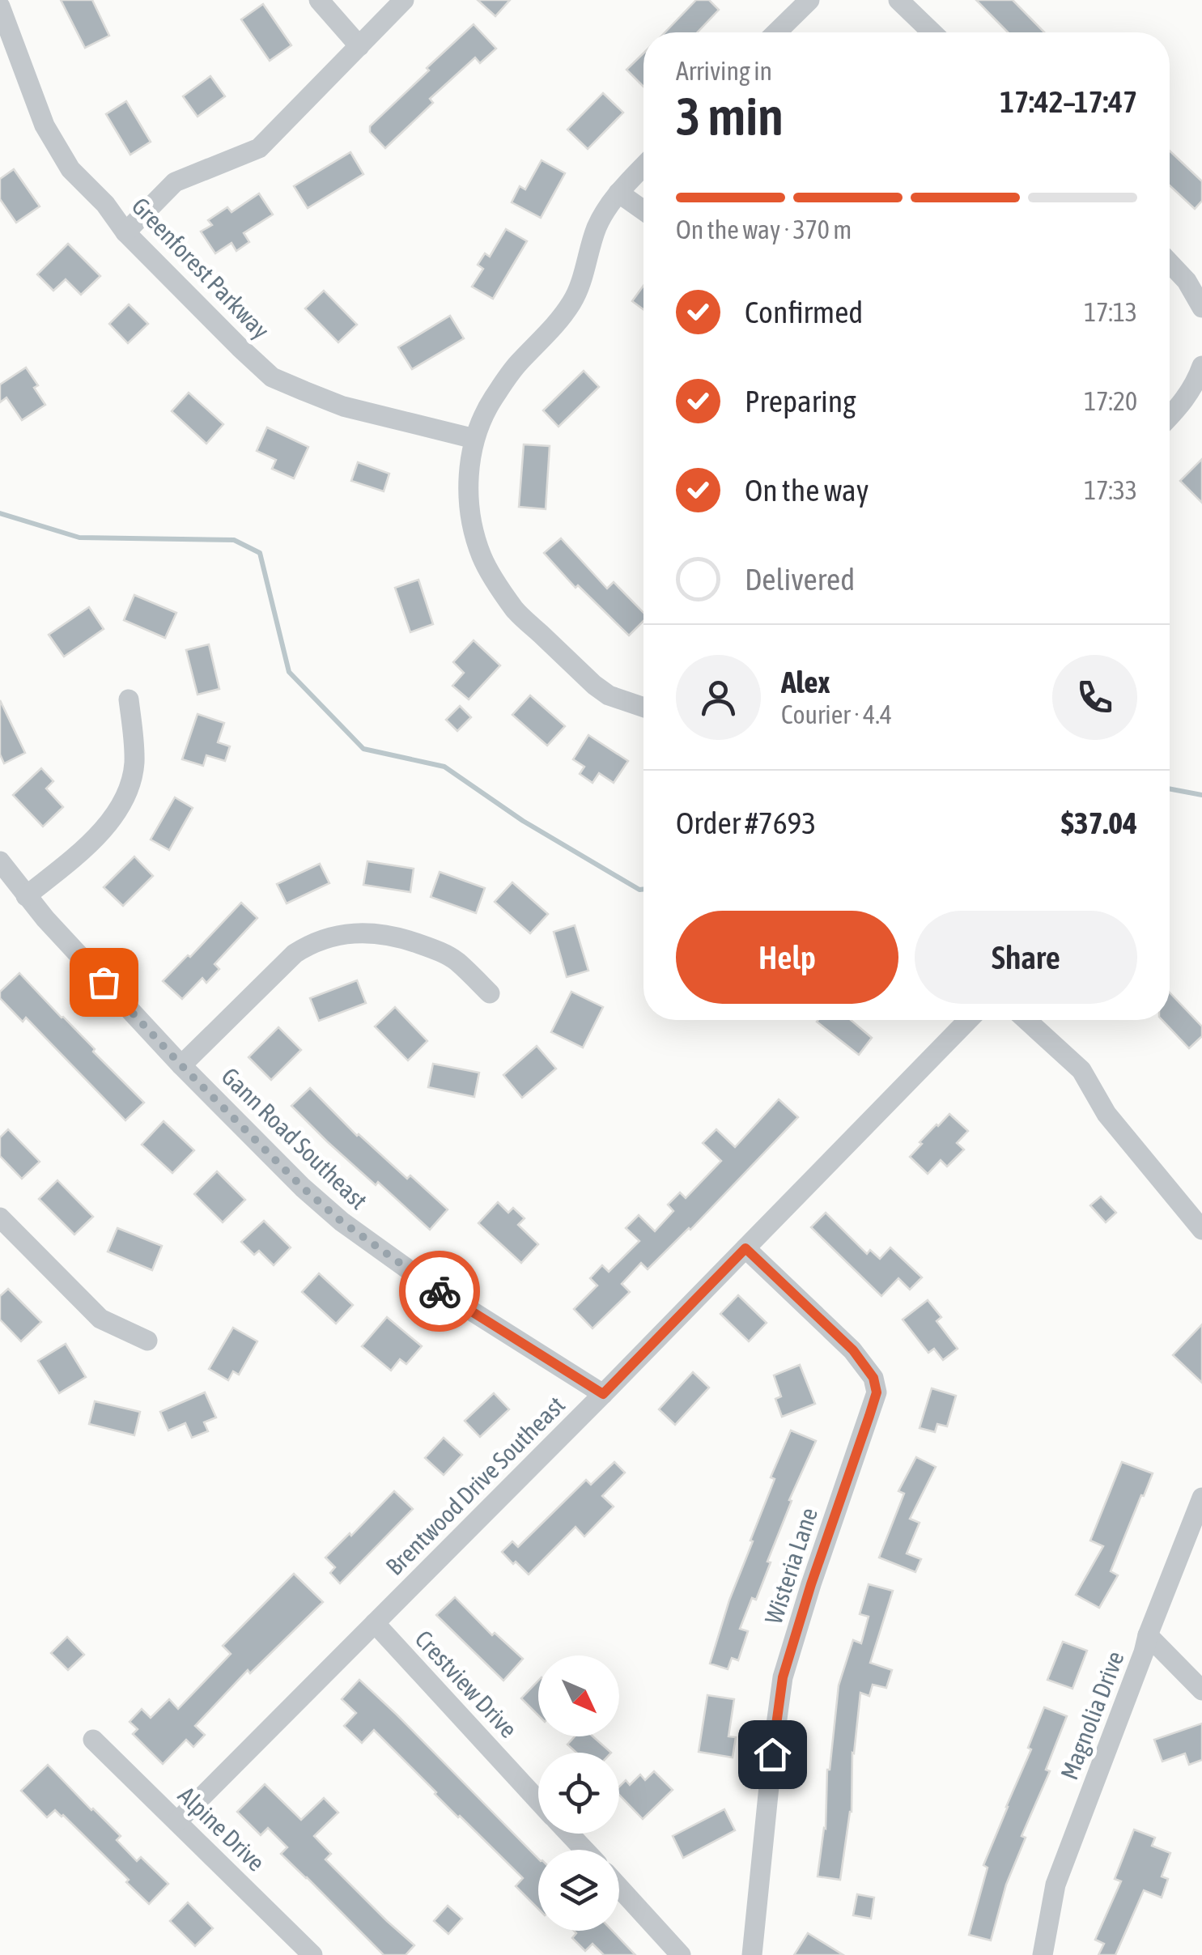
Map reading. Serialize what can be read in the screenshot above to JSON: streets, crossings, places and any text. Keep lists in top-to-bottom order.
{
  "streets": {
    "street": [
      "Greenforest Parkway",
      "Gann Road Southeast",
      "Brentwood Drive Southeast",
      "Wisteria Lane",
      "Crestview Drive",
      "Magnolia Drive",
      "Alpine Drive"
    ]
  },
  "crossings": [
    ["Gann Road Southeast", "Brentwood Drive Southeast"],
    ["Brentwood Drive Southeast", "Wisteria Lane"],
    ["Brentwood Drive Southeast", "Crestview Drive"],
    ["Brentwood Drive Southeast", "Alpine Drive"]
  ],
  "north": "bottom right",
  "page": {
    "heading": ["3 min", "Arriving in", "17:42–17:47"],
    "panel": [
      "Alex",
      "Courier · 4.4",
      "Order #7693",
      "$37.04"
    ],
    "bar": "On the way · 370 m",
    "list": [
      ["Confirmed", "17:13"],
      ["Preparing", "17:20"],
      ["On the way", "17:33"],
      "Delivered"
    ],
    "buttons": ["Help", "Share"]
  }
}
